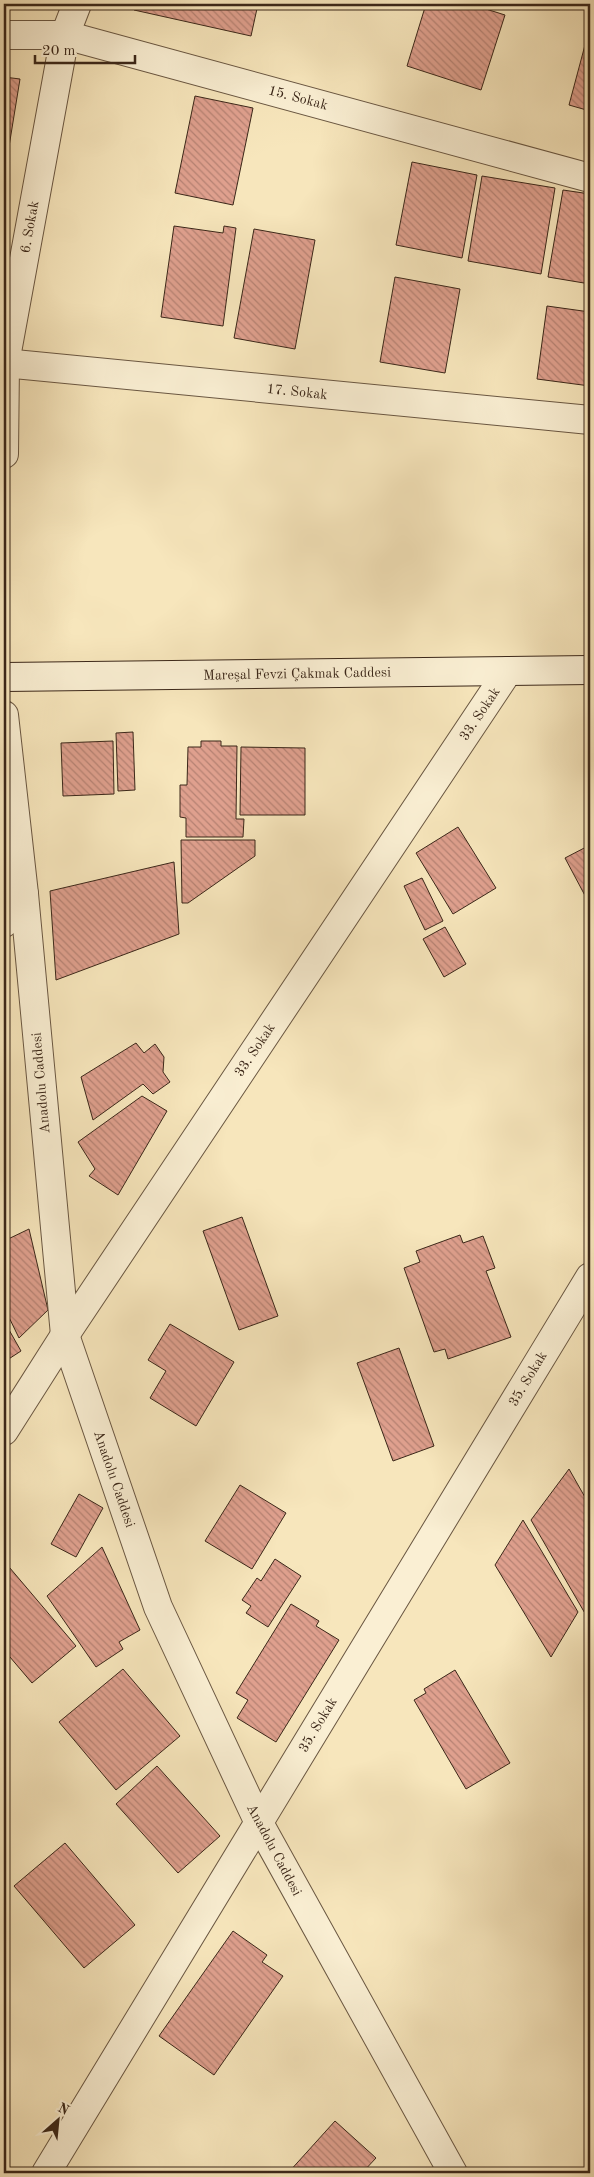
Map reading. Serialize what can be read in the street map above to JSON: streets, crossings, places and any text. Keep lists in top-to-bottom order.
{
  "streets": {
    "street": [
      "15. Sokak",
      "6. Sokak",
      "17. Sokak",
      "Mareşal Fevzi Çakmak Caddesi",
      "33. Sokak",
      "Anadolu Caddesi",
      "35. Sokak"
    ]
  },
  "crossings": [
    ["15. Sokak", "6. Sokak"],
    ["6. Sokak", "17. Sokak"],
    ["Mareşal Fevzi Çakmak Caddesi", "33. Sokak"],
    ["33. Sokak", "Anadolu Caddesi"],
    ["Anadolu Caddesi", "35. Sokak"]
  ],
  "scale_bar": "20 m",
  "north": "top right"
}
